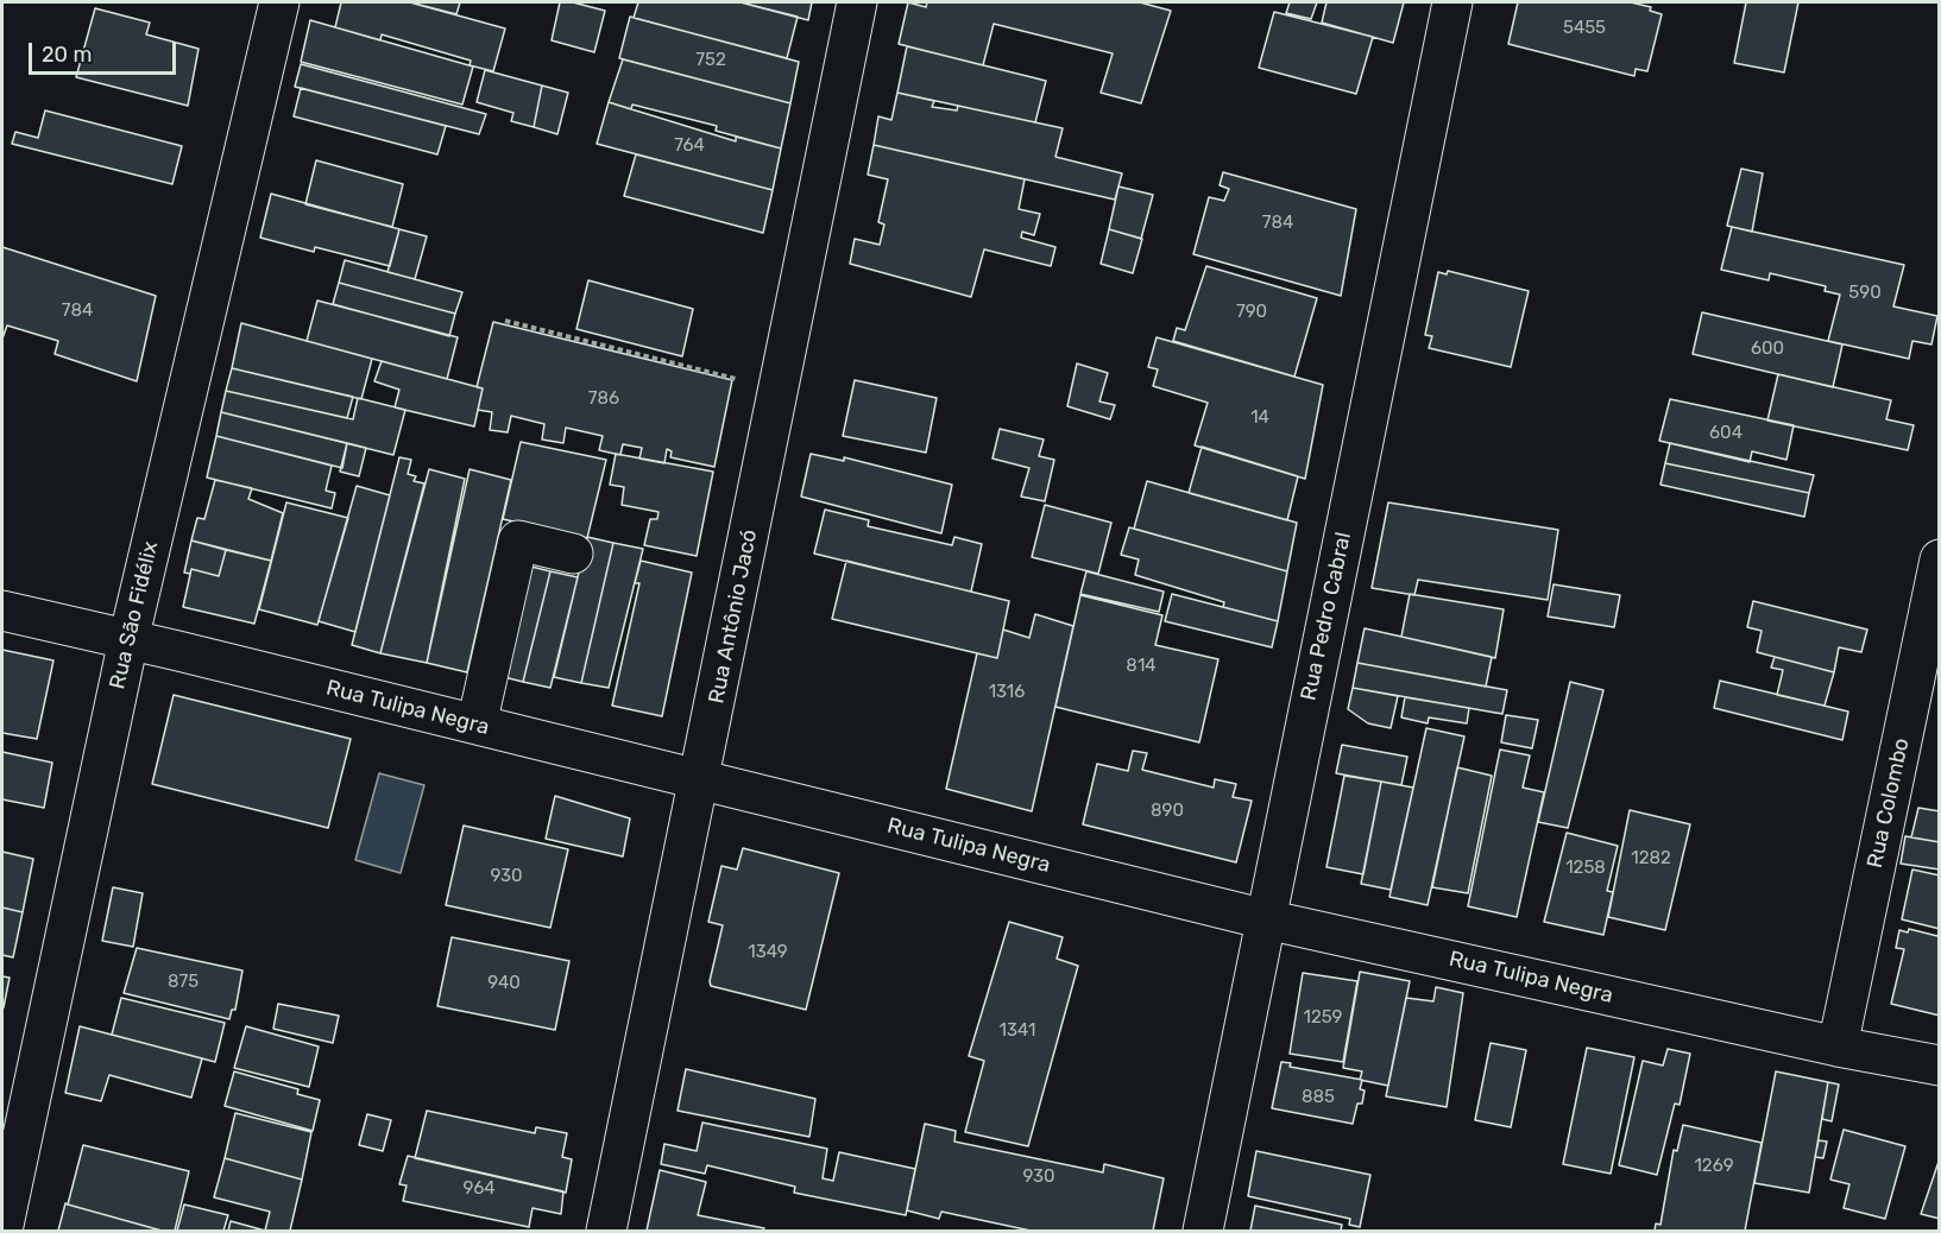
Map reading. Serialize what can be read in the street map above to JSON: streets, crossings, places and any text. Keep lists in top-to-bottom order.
{
  "streets": {
    "street": [
      "Rua São Fidélix",
      "Rua Antônio Jacó",
      "Rua Pedro Cabral",
      "Rua Tulipa Negra",
      "Rua Colombo"
    ]
  },
  "crossings": [
    ["Rua São Fidélix", "Rua Tulipa Negra"],
    ["Rua Antônio Jacó", "Rua Tulipa Negra"],
    ["Rua Pedro Cabral", "Rua Tulipa Negra"],
    ["Rua Tulipa Negra", "Rua Colombo"]
  ],
  "house_numbers": [
    "5455",
    "752",
    "764",
    "784",
    "590",
    "784",
    "790",
    "600",
    "786",
    "14",
    "604",
    "814",
    "1316",
    "890",
    "1282",
    "1258",
    "930",
    "1349",
    "875",
    "940",
    "1259",
    "1341",
    "885",
    "1269",
    "930",
    "964"
  ],
  "scale_bar": "20 m"
}
